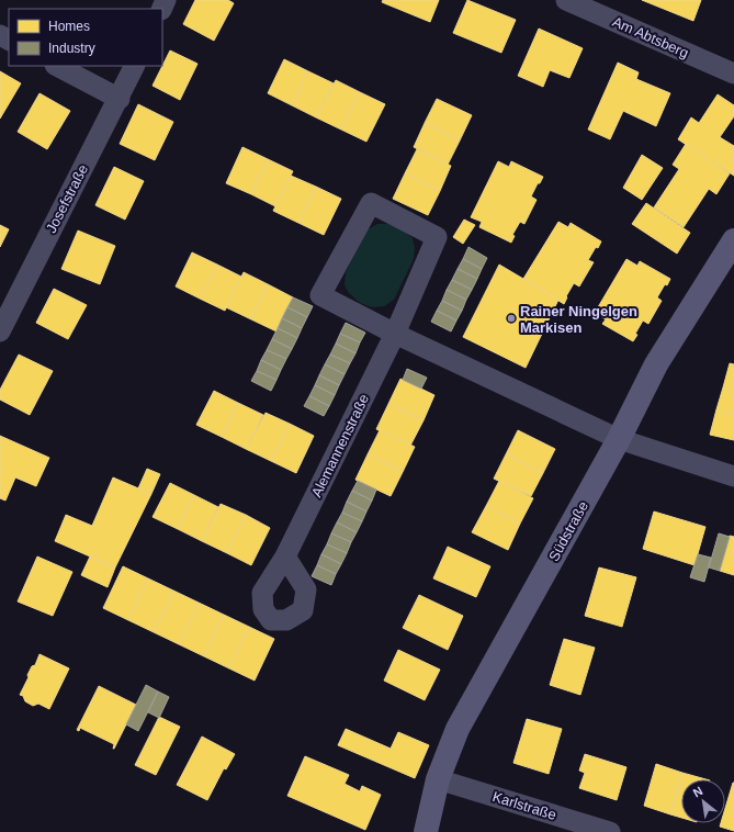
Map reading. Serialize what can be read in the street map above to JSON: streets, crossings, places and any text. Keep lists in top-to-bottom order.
{
  "streets": {
    "street": [
      "Am Abtsberg",
      "Josefstraße",
      "Alemannenstraße",
      "Südstraße",
      "Karlstraße"
    ]
  },
  "crossings": [
    ["Alemannenstraße", "Südstraße"],
    ["Südstraße", "Karlstraße"]
  ],
  "places": ["Rainer Ningelgen Markisen"],
  "legend": ["Homes", "Industry"],
  "north": "top left"
}
